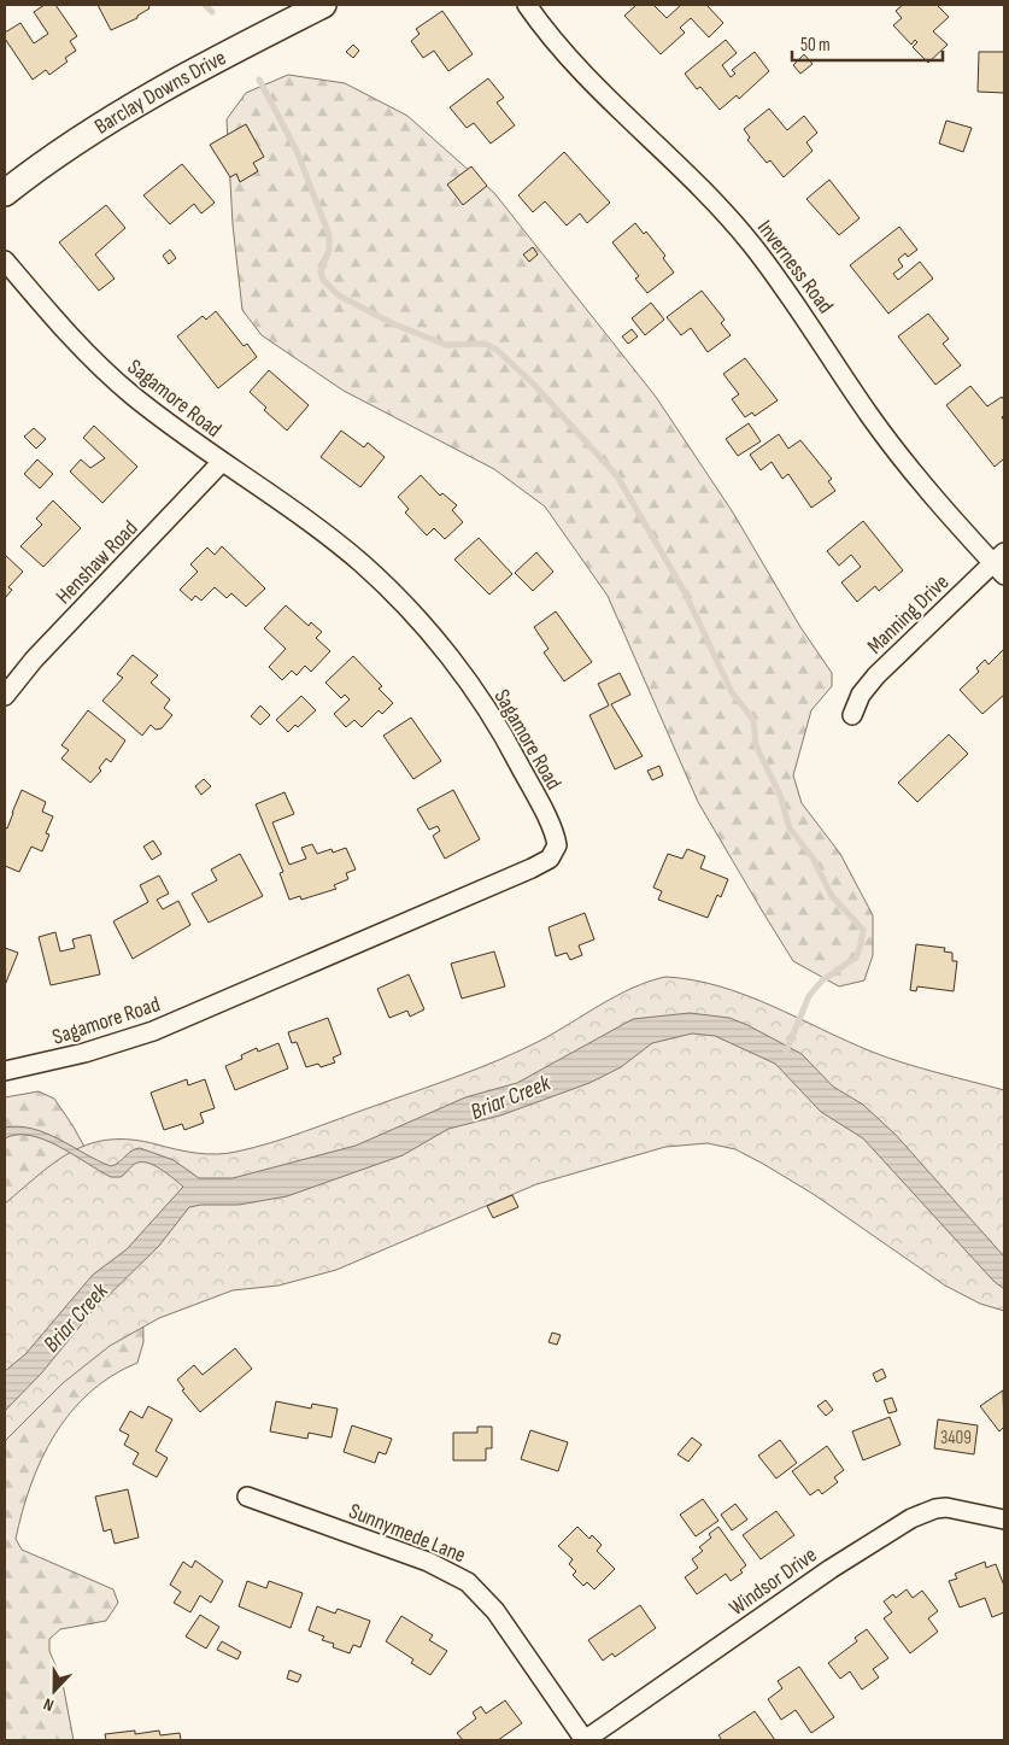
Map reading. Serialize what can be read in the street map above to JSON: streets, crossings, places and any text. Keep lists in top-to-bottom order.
{
  "streets": {
    "street": [
      "Barclay Downs Drive",
      "Inverness Road",
      "Sagamore Road",
      "Henshaw Road",
      "Manning Drive",
      "Sunnymede Lane",
      "Windsor Drive"
    ]
  },
  "crossings": [
    ["Inverness Road", "Manning Drive"],
    ["Sagamore Road", "Henshaw Road"],
    ["Sunnymede Lane", "Windsor Drive"]
  ],
  "water": ["Briar Creek"],
  "house_numbers": ["3409"],
  "scale_bar": "50 m",
  "north": "bottom"
}
